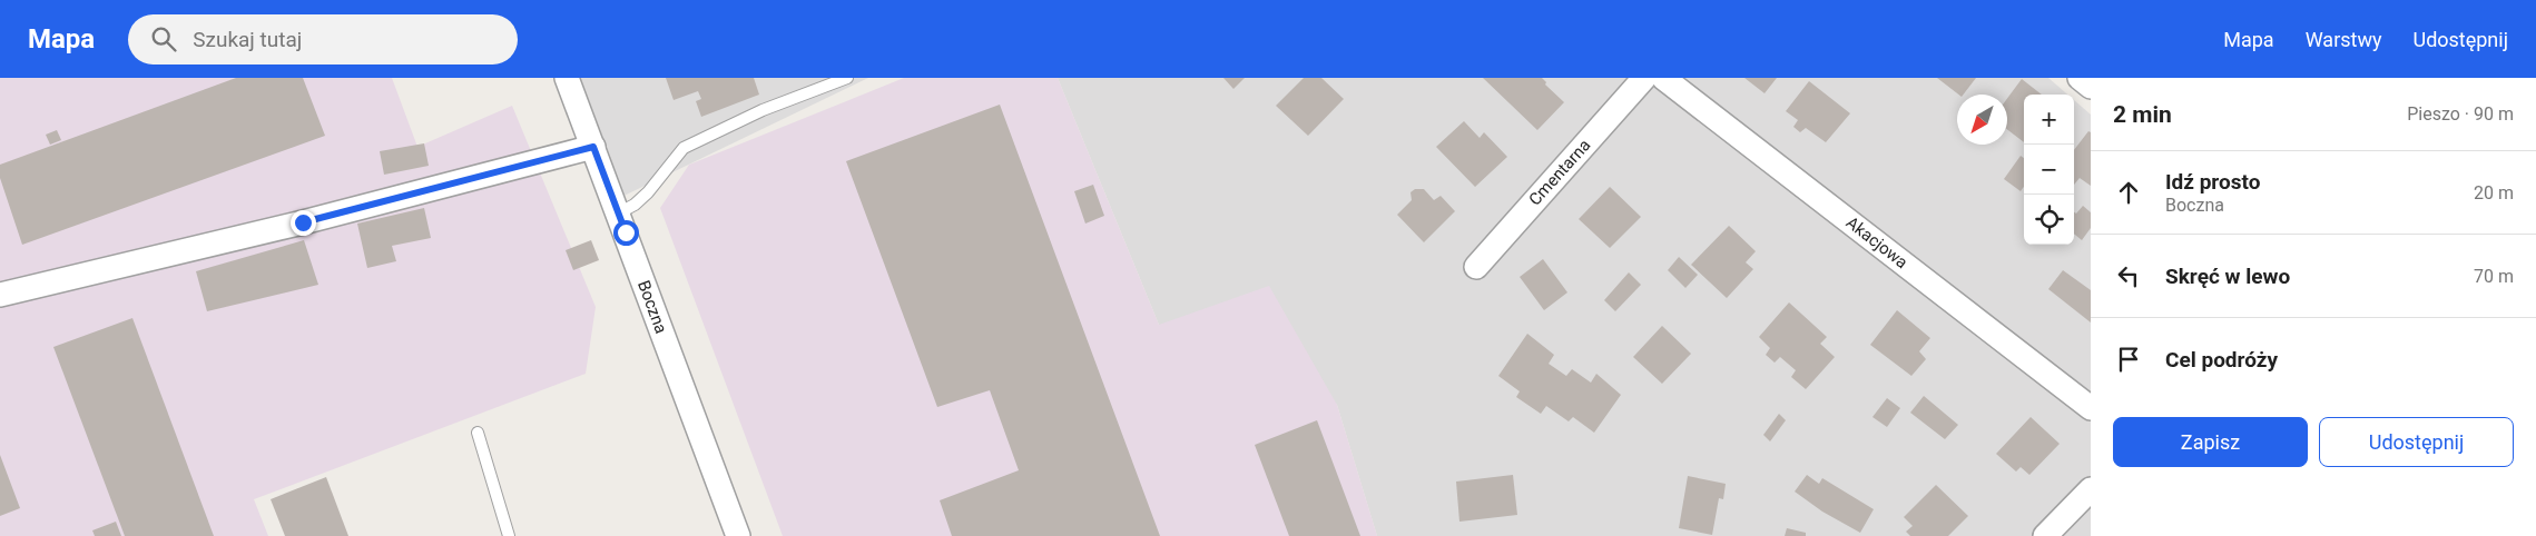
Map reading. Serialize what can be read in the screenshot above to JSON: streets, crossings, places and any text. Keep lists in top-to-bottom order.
{
  "streets": {
    "street": ["Cmentarna", "Akacjowa", "Boczna"]
  },
  "north": "bottom left",
  "page": {
    "header": "Mapa",
    "search": "Szukaj tutaj",
    "nav": ["Mapa", "Warstwy", "Udostępnij"],
    "heading": ["2 min", "Pieszo · 90 m"],
    "map_buttons": ["+", "−"],
    "list": [
      ["Idź prosto", "Boczna", "20 m"],
      ["Skręć w lewo", "70 m"],
      "Cel podróży"
    ],
    "buttons": ["Zapisz", "Udostępnij"]
  }
}
